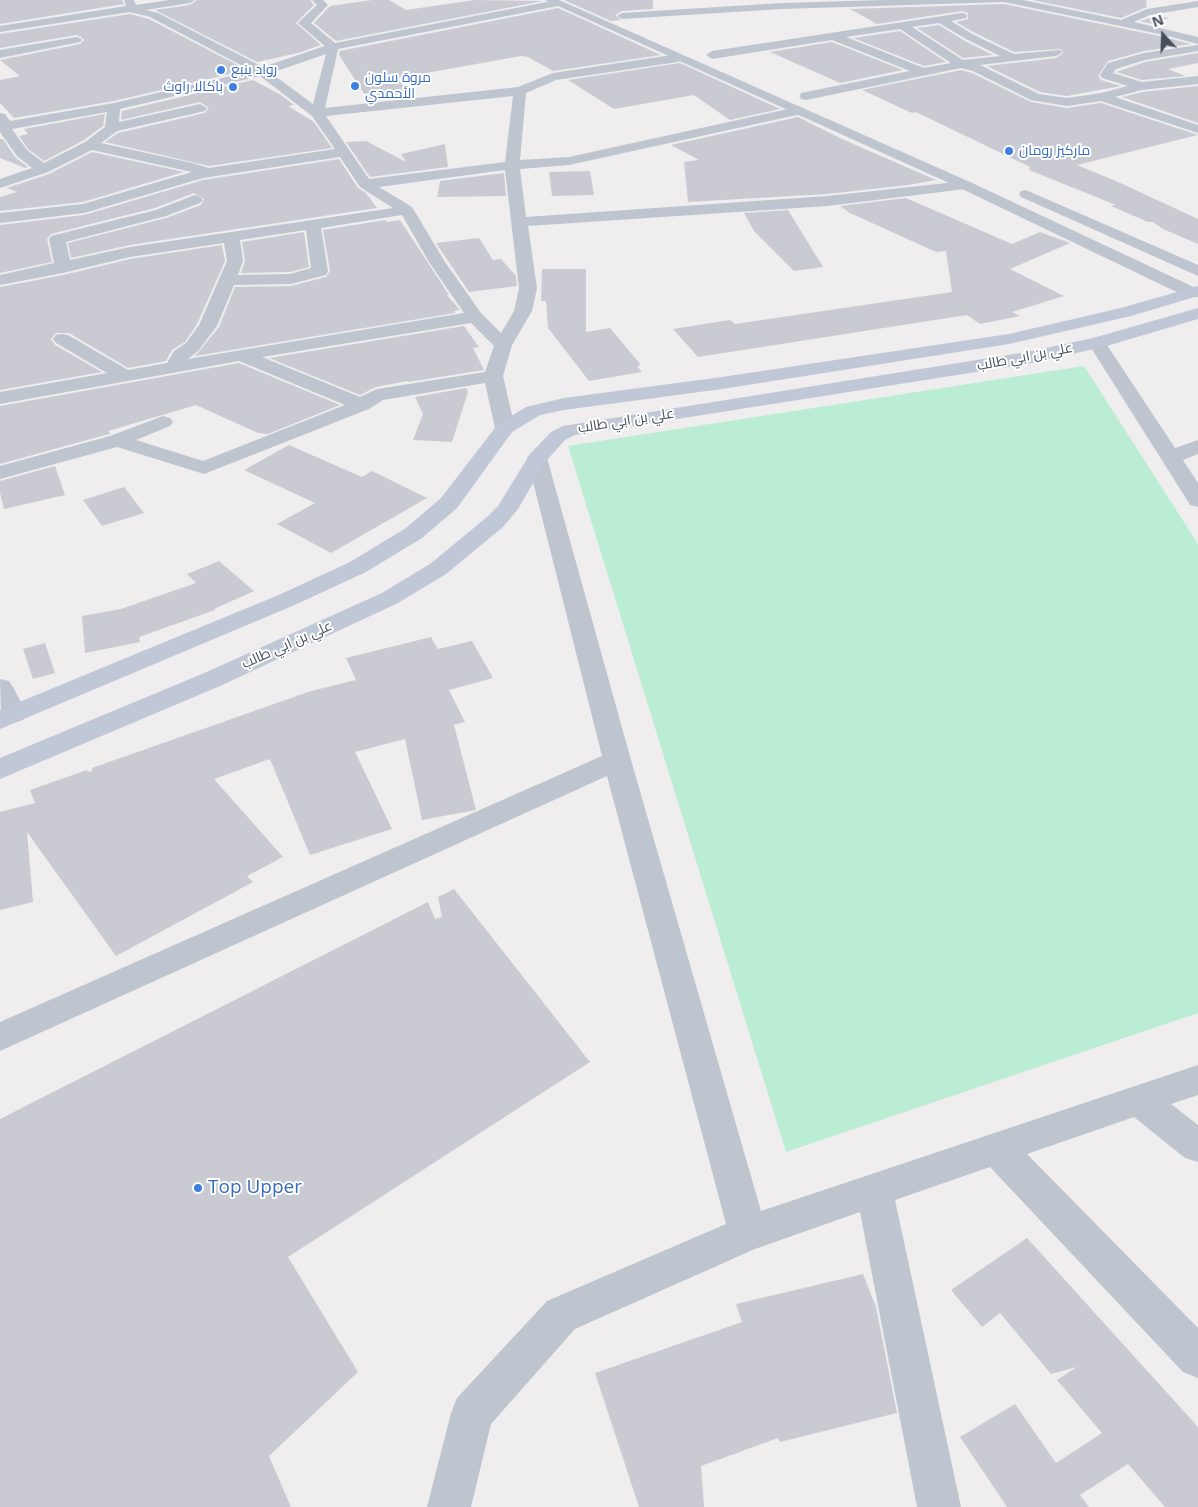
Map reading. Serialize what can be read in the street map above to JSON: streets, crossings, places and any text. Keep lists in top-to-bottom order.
{
  "streets": {
    "main road": ["علي بن ابي طالب"]
  },
  "places": [
    "رواد ينبع",
    "مروة سلون الأحمدي",
    "باكالا راوث",
    "ماركيز رومان",
    "Top Upper"
  ],
  "north": "top"
}
